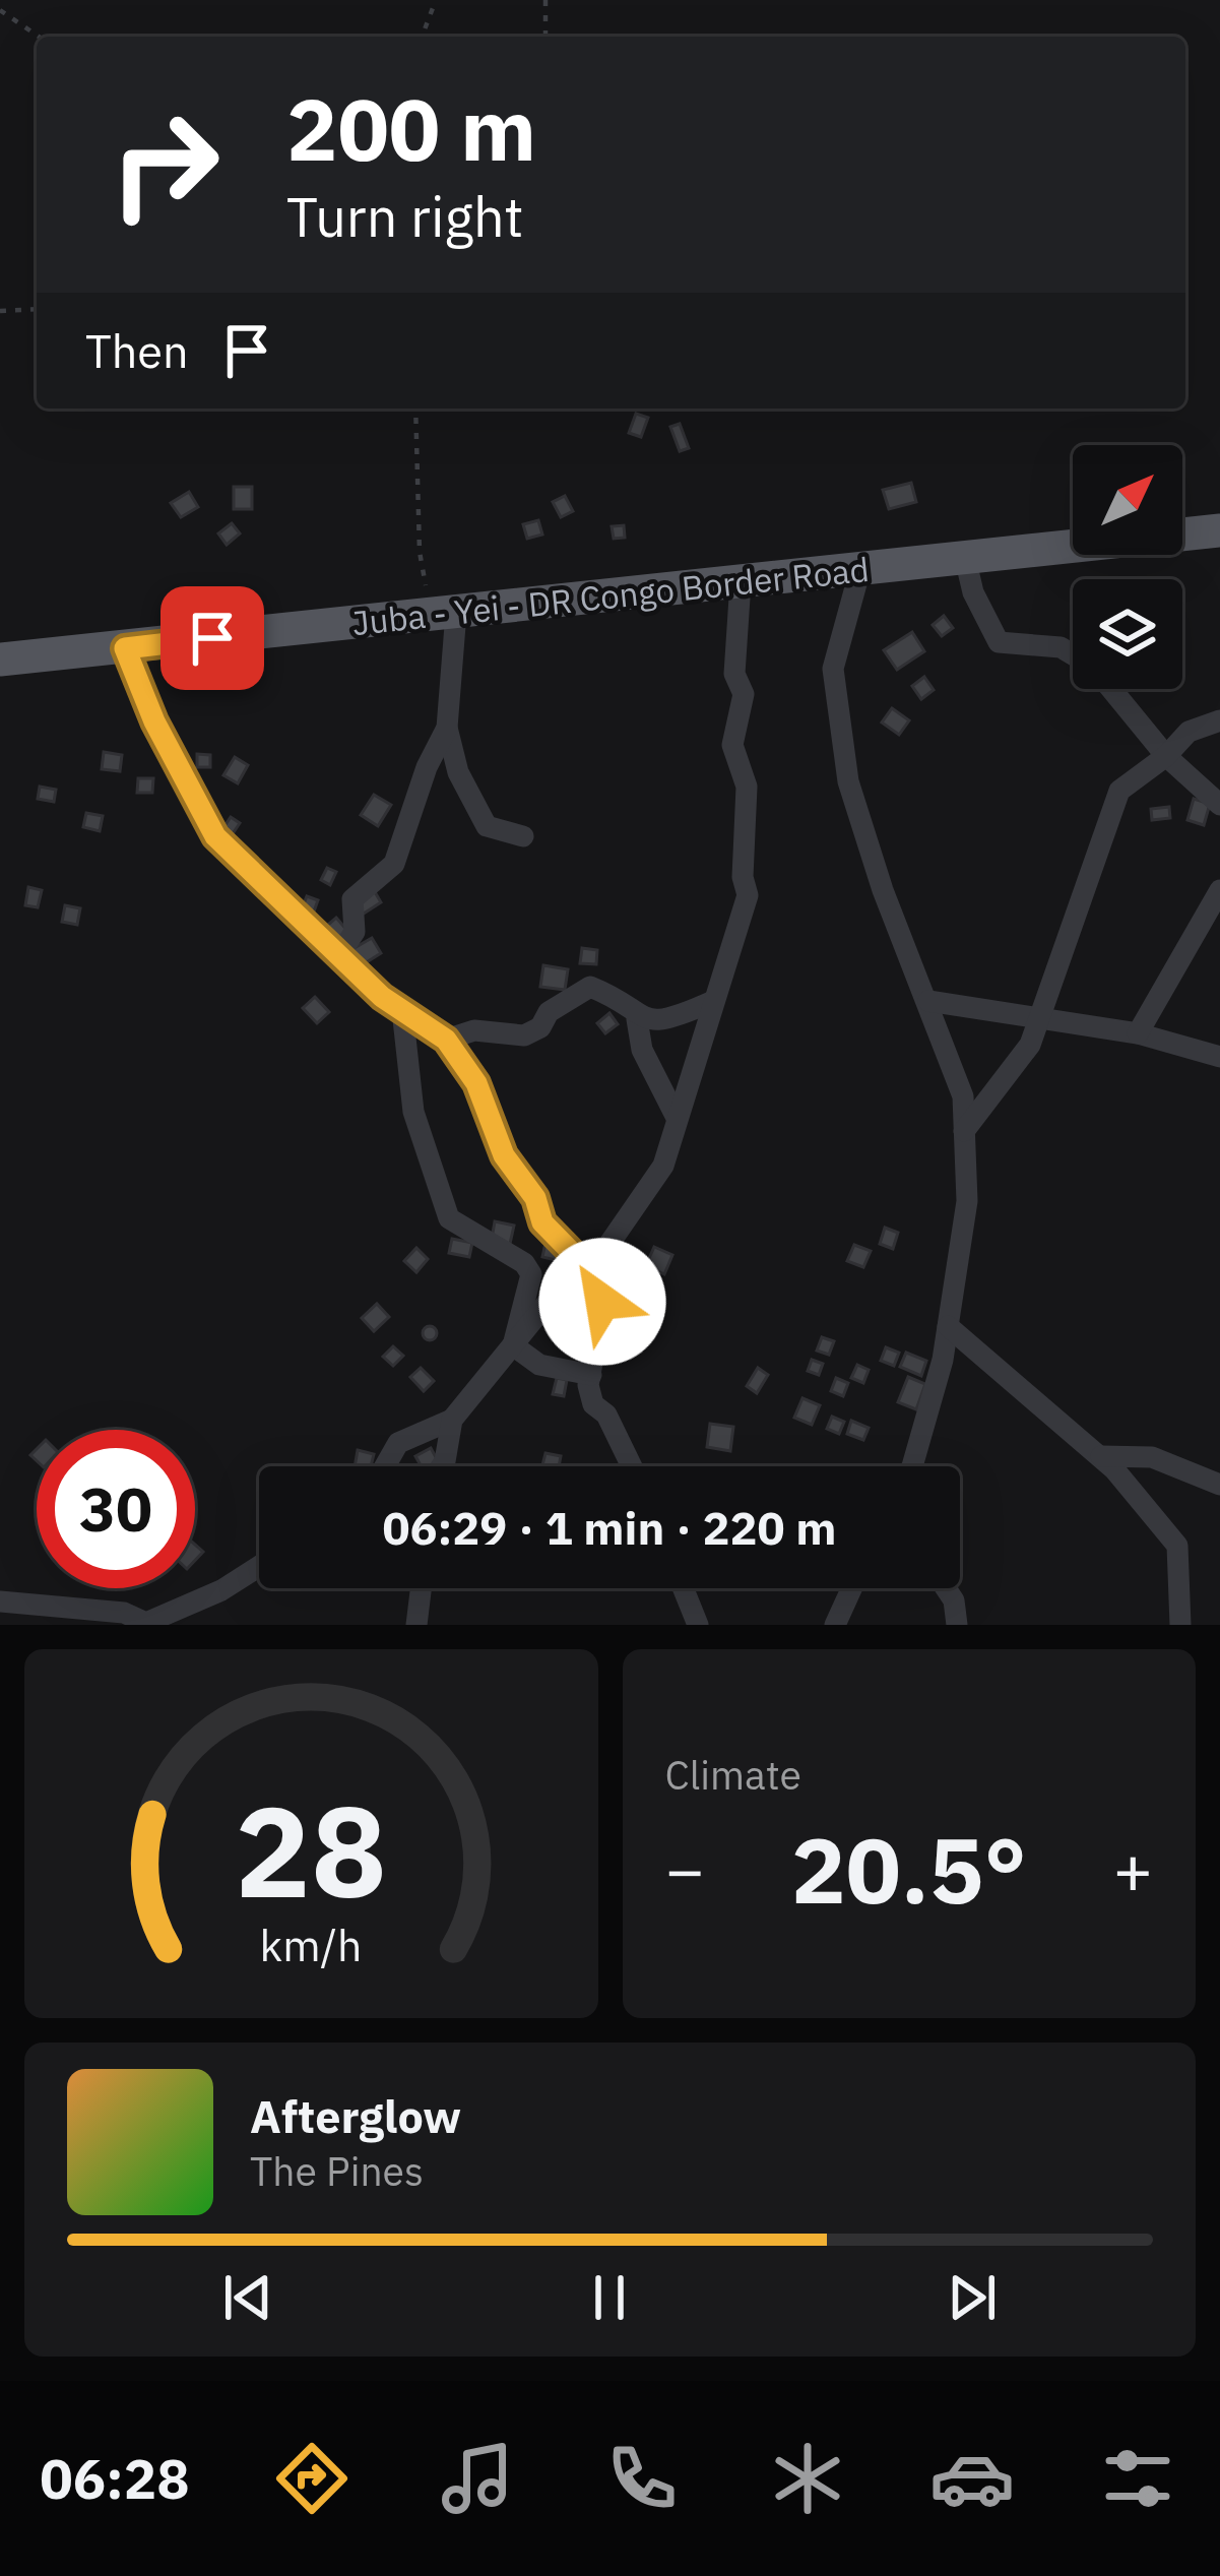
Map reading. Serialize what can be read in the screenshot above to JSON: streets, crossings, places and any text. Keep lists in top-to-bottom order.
{
  "streets": {
    "main road": ["Juba - Yei - DR Congo Border Road"]
  },
  "north": "top right",
  "page": {
    "turn": ["200 m", "Turn right"],
    "then": "Then",
    "limit": "30",
    "trip": "06:29 · 1 min · 220 m",
    "tile": "Climate",
    "heat": ["−", "20.5°", "+"],
    "song": ["Afterglow", "The Pines"],
    "tabs": "06:28",
    "gauge": ["28", "km/h"]
  }
}
